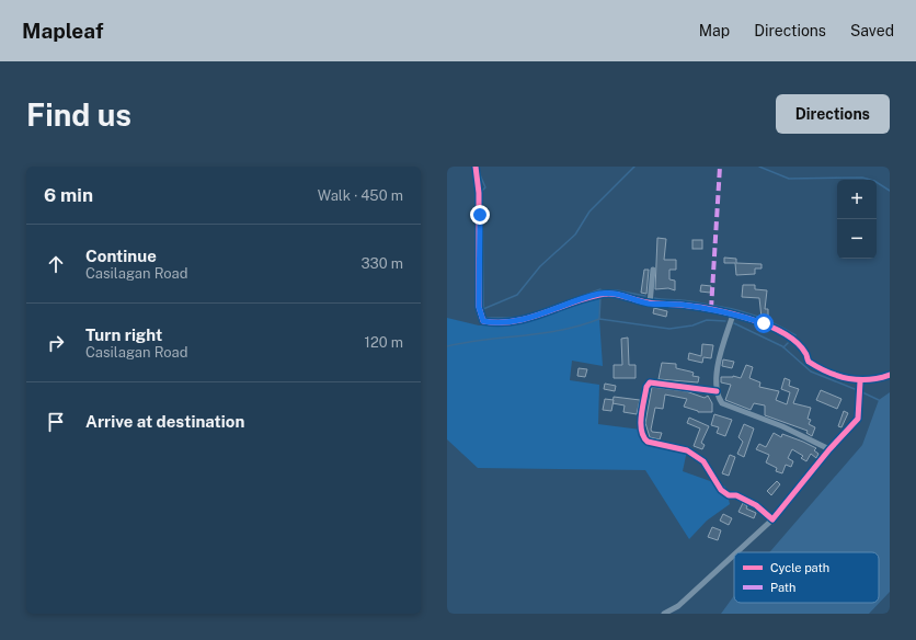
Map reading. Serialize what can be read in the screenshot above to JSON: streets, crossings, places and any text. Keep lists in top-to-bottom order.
{
  "legend": ["Cycle path", "Path"],
  "page": {
    "header": "Mapleaf",
    "nav": ["Map", "Directions", "Saved"],
    "buttons": "Directions",
    "title": "Find us",
    "heading": ["6 min", "Walk · 450 m"],
    "map_buttons": ["+", "−"],
    "list": [
      ["Continue", "Casilagan Road", "330 m"],
      ["Turn right", "Casilagan Road", "120 m"],
      "Arrive at destination"
    ]
  }
}
